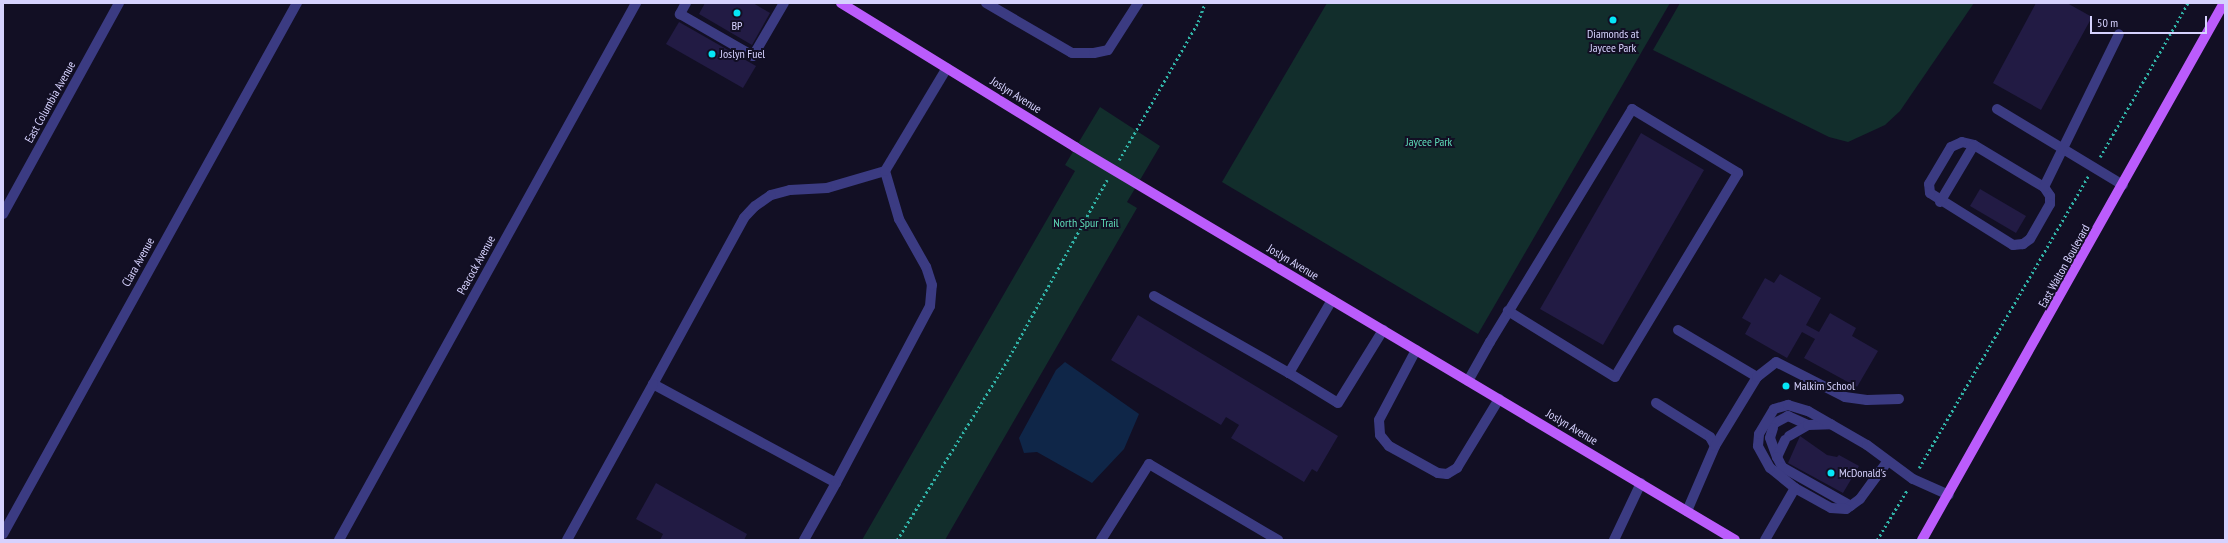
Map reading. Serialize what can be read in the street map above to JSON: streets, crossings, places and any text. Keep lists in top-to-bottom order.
{
  "streets": {
    "main road": ["Joslyn Avenue", "East Walton Boulevard"],
    "street": ["East Columbia Avenue", "Clara Avenue", "Peacock Avenue"]
  },
  "parks": ["Jaycee Park", "North Spur Trail"],
  "places": [
    "BP",
    "Diamonds at Jaycee Park",
    "Joslyn Fuel",
    "Malkim School",
    "McDonald's"
  ],
  "scale_bar": "50 m"
}
